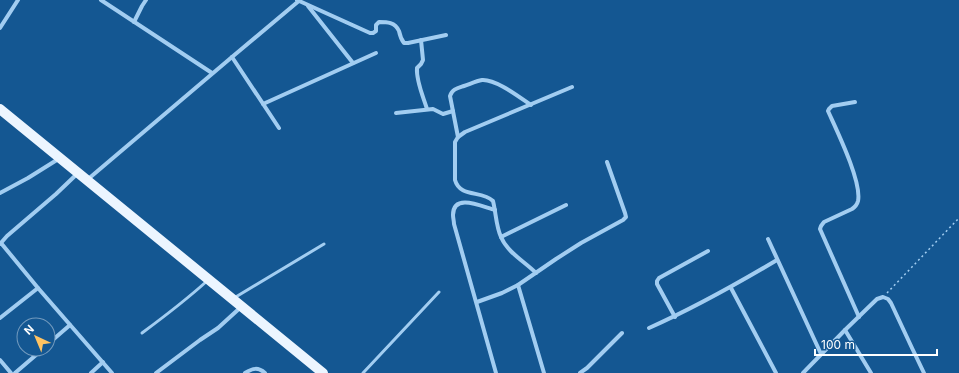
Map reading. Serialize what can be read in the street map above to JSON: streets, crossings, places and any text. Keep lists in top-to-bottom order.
{
  "scale_bar": "100 m",
  "north": "top left"
}
